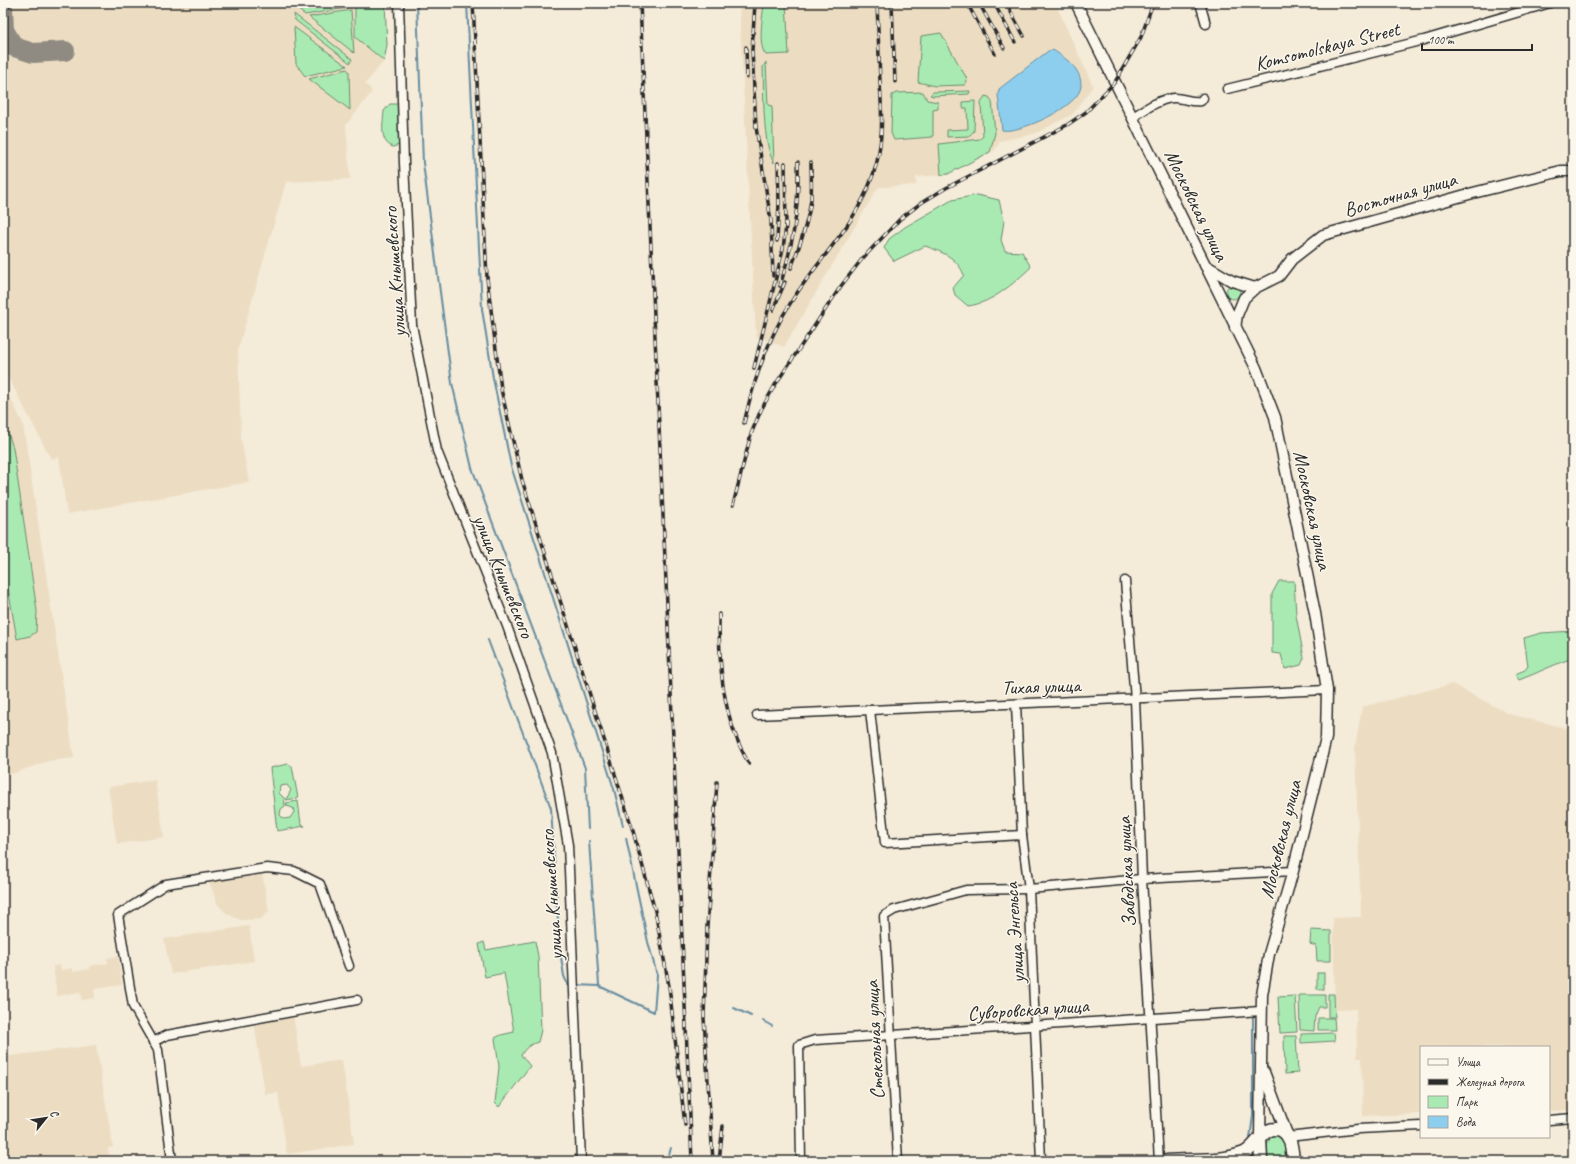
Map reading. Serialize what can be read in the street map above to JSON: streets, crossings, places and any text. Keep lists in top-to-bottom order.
{
  "streets": {
    "main road": ["Московская улица"],
    "street": [
      "Komsomolskaya Street",
      "Восточная улица",
      "улица Кнышевского",
      "Тихая улица",
      "Заводская улица",
      "улица Энгельса",
      "Суворовская улица",
      "Стекольная улица"
    ]
  },
  "crossings": [
    ["Московская улица", "Тихая улица"],
    ["Московская улица", "Суворовская улица"],
    ["Тихая улица", "Заводская улица"],
    ["Тихая улица", "улица Энгельса"],
    ["Заводская улица", "Суворовская улица"],
    ["улица Энгельса", "Суворовская улица"],
    ["улица Энгельса", "Стекольная улица"],
    ["Суворовская улица", "Стекольная улица"]
  ],
  "legend": [
    "Улица",
    "Железная дорога",
    "Парк",
    "Вода"
  ],
  "scale_bar": "100 m",
  "north": "top right"
}
